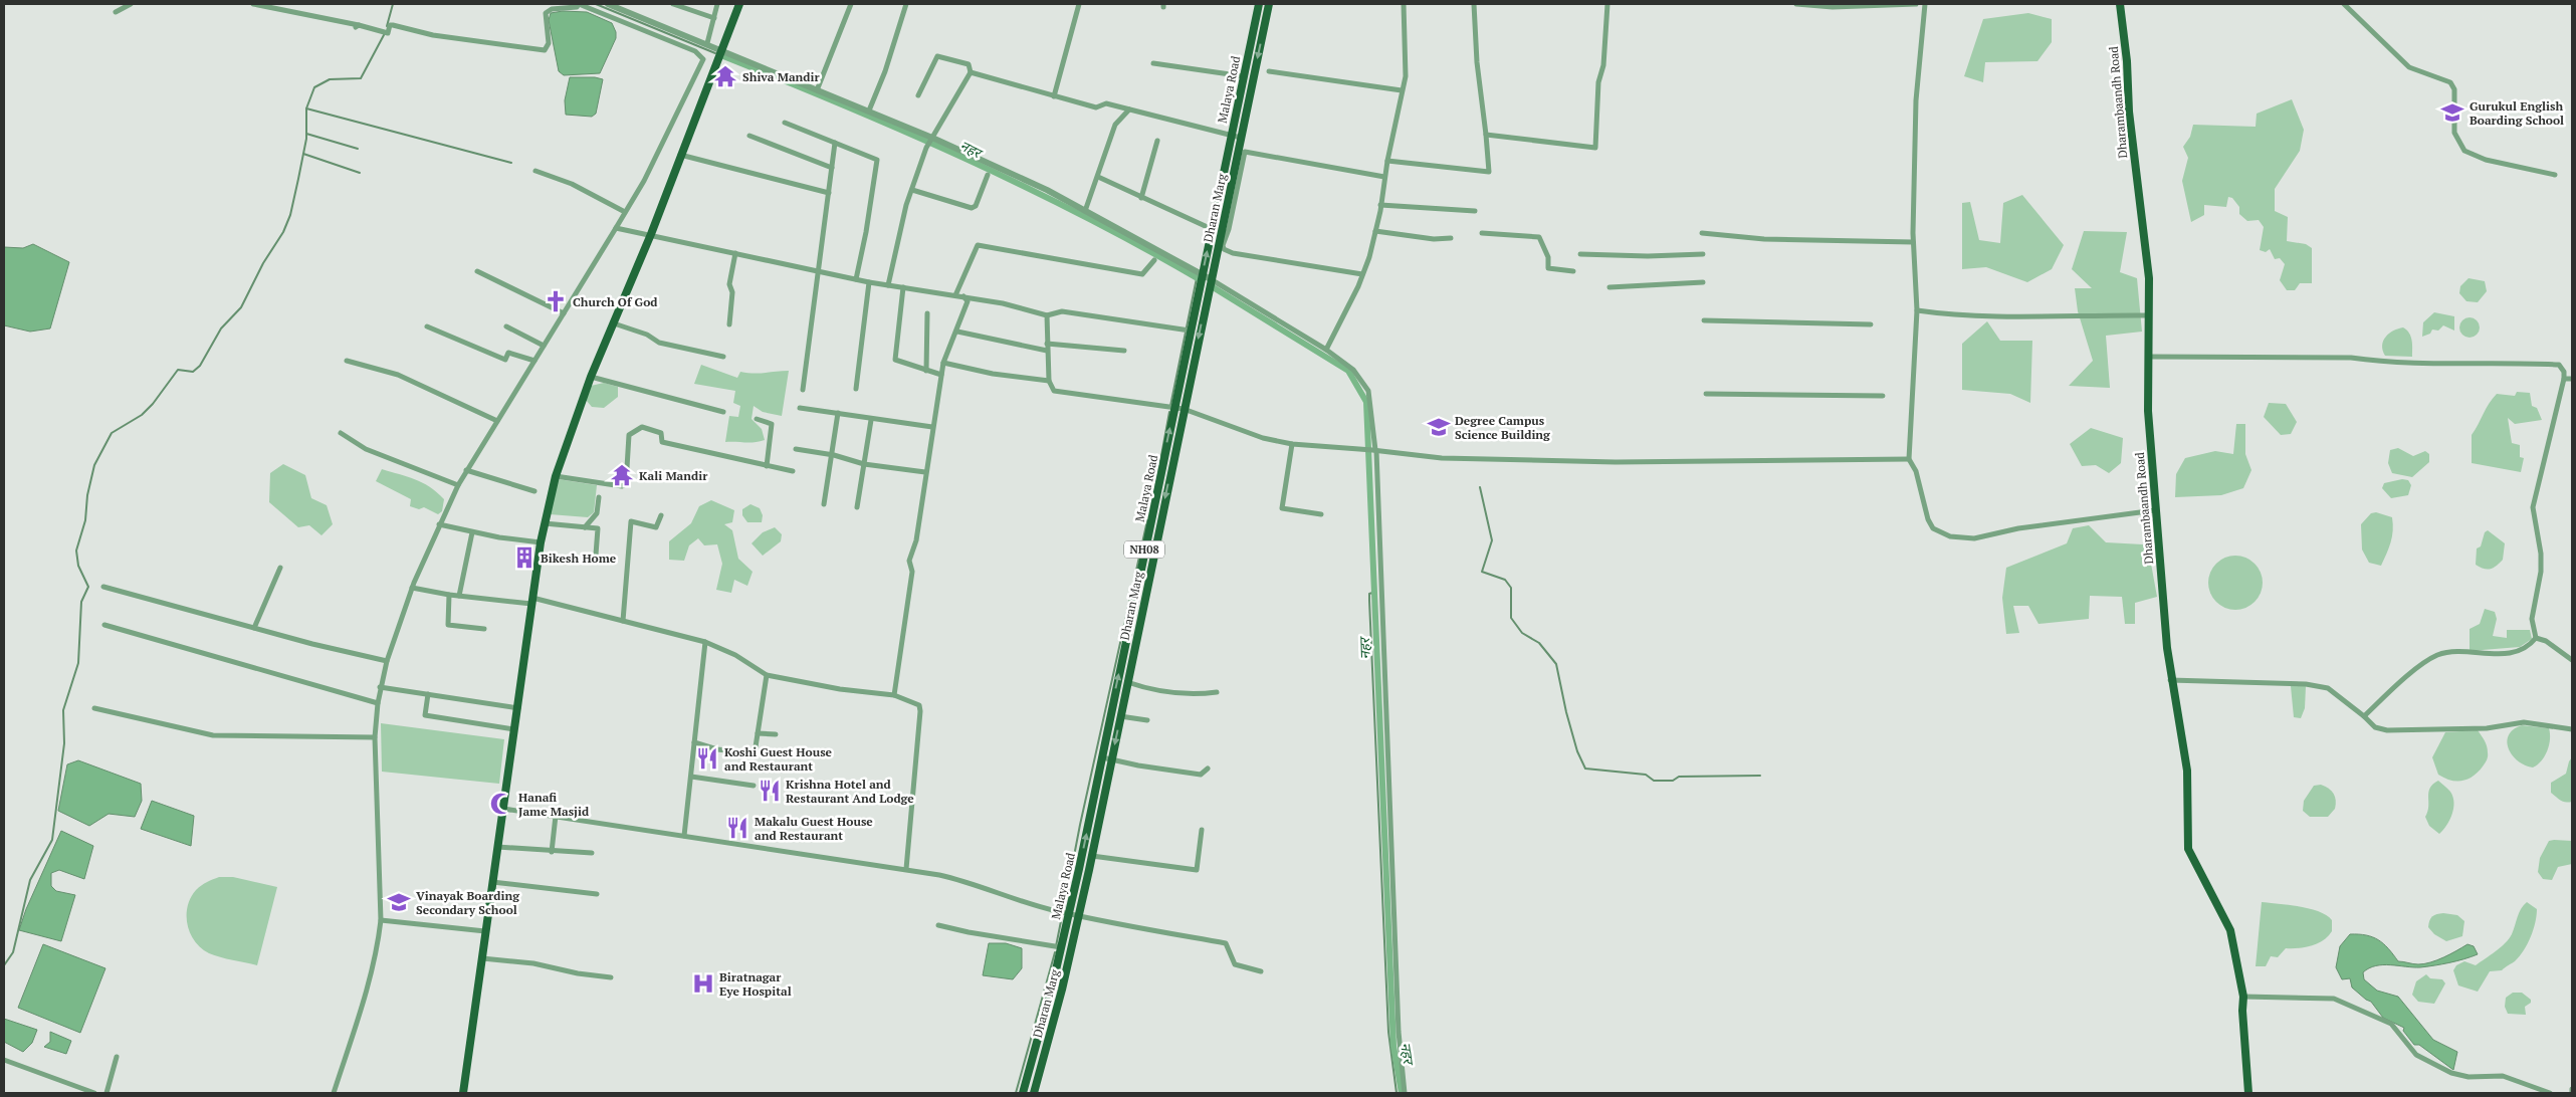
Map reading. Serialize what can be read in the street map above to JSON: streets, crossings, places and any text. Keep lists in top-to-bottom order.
{
  "streets": {
    "main road": [
      "Malaya Road",
      "Dharambaandh Road",
      "Dharan Marg",
      "NH08"
    ]
  },
  "one_way": ["Malaya Road", "Dharan Marg"],
  "water": ["नहर"],
  "places": {
    "temple": ["Shiva Mandir", "Kali Mandir"],
    "school or university": ["Gurukul English Boarding School", "Degree Campus Science Building", "Vinayak Boarding Secondary School"],
    "church": ["Church Of God"],
    "building": ["Bikesh Home"],
    "restaurant": ["Koshi Guest House and Restaurant", "Krishna Hotel and Restaurant And Lodge", "Makalu Guest House and Restaurant"],
    "mosque": ["Hanafi Jame Masjid"],
    "hospital": ["Biratnagar Eye Hospital"]
  }
}
